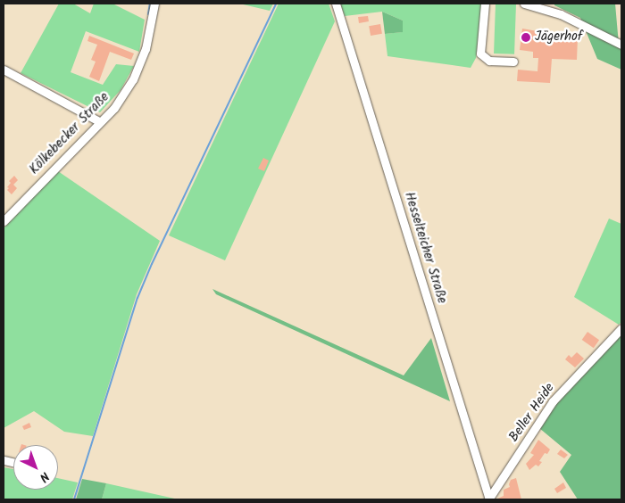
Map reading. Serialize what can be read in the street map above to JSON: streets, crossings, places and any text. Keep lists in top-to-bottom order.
{
  "streets": {
    "street": ["Kölkebecker Straße", "Hesselteicher Straße", "Beller Heide"]
  },
  "crossings": [
    ["Hesselteicher Straße", "Beller Heide"]
  ],
  "places": ["Jägerhof"],
  "north": "bottom right"
}
